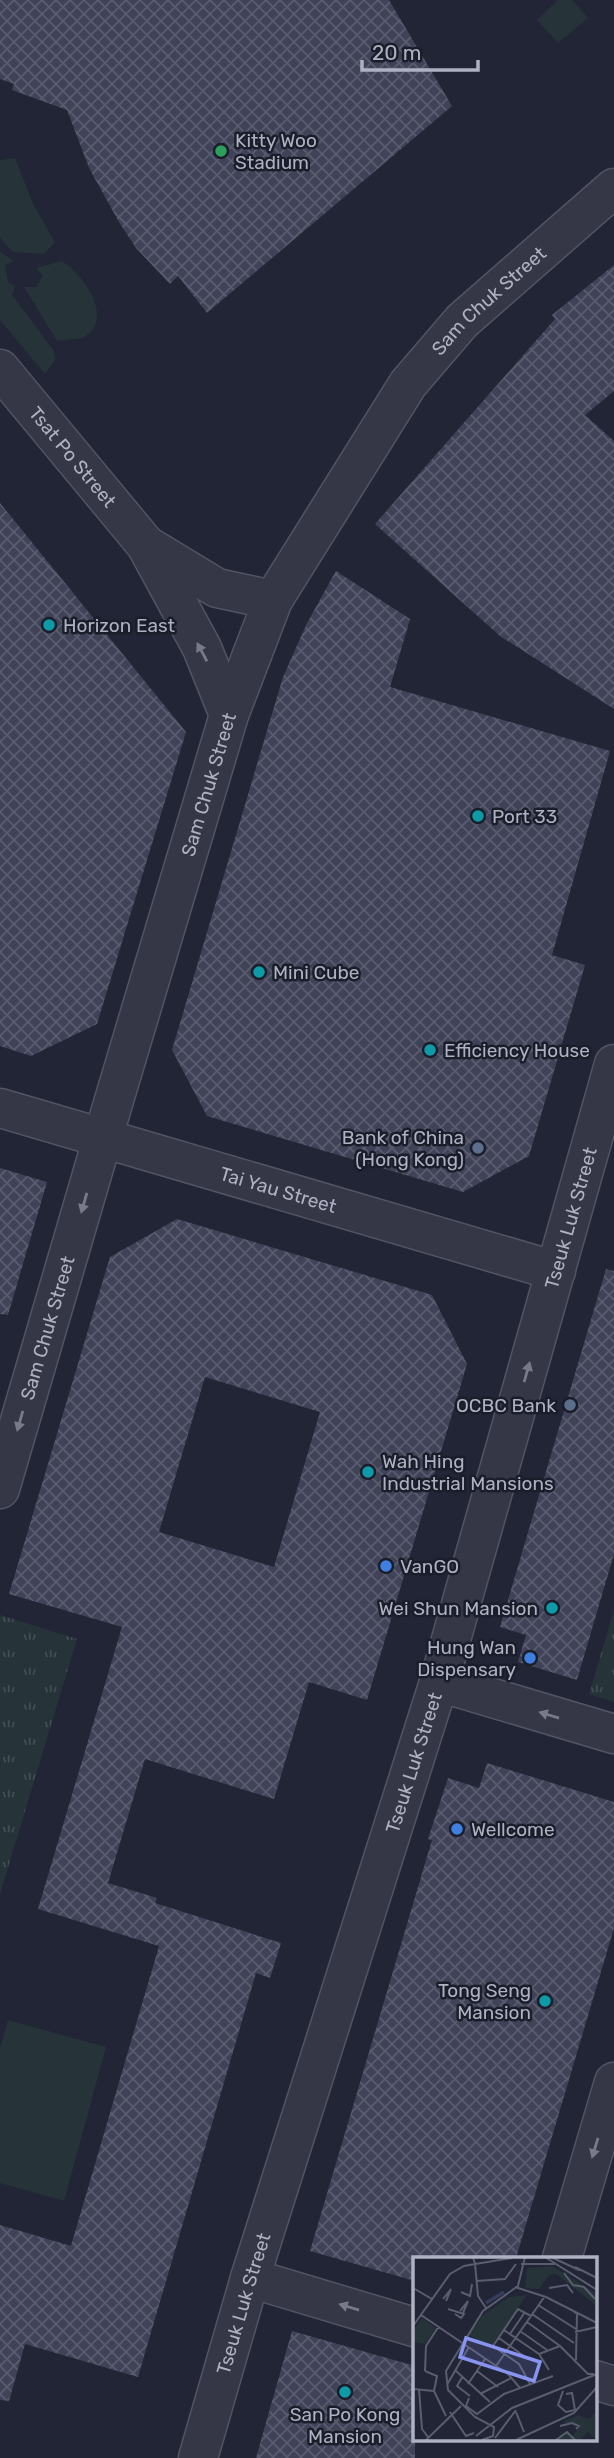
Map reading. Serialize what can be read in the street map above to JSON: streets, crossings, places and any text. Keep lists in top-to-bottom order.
{
  "streets": {
    "street": [
      "Sam Chuk Street",
      "Tsat Po Street",
      "Tai Yau Street",
      "Tseuk Luk Street"
    ]
  },
  "crossings": [
    ["Sam Chuk Street", "Tsat Po Street"],
    ["Sam Chuk Street", "Tai Yau Street"],
    ["Tai Yau Street", "Tseuk Luk Street"]
  ],
  "places": [
    "Kitty Woo Stadium",
    "Horizon East",
    "Port 33",
    "Mini Cube",
    "Efficiency House",
    "Bank of China (Hong Kong)",
    "OCBC Bank",
    "Wah Hing Industrial Mansions",
    "VanGO",
    "Wei Shun Mansion",
    "Hung Wan Dispensary",
    "Wellcome",
    "Tong Seng Mansion",
    "San Po Kong Mansion"
  ],
  "scale_bar": "20 m"
}
